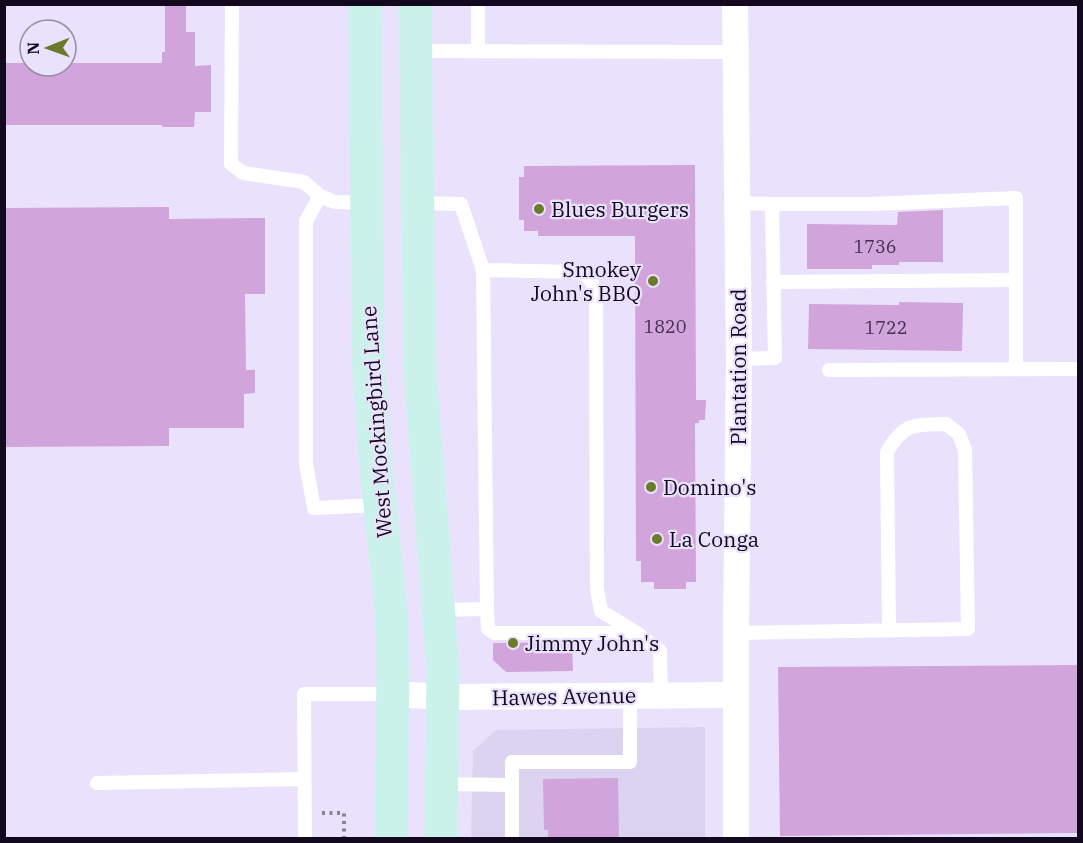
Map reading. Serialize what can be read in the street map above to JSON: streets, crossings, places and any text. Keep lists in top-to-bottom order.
{
  "streets": {
    "main road": ["West Mockingbird Lane"],
    "street": ["Plantation Road", "Hawes Avenue"]
  },
  "crossings": [
    ["Plantation Road", "Hawes Avenue"],
    ["West Mockingbird Lane", "Hawes Avenue"]
  ],
  "places": [
    "Blues Burgers",
    "Smokey John's BBQ",
    "Domino's",
    "La Conga",
    "Jimmy John's"
  ],
  "house_numbers": ["1736", "1820", "1722"],
  "north": "left"
}
